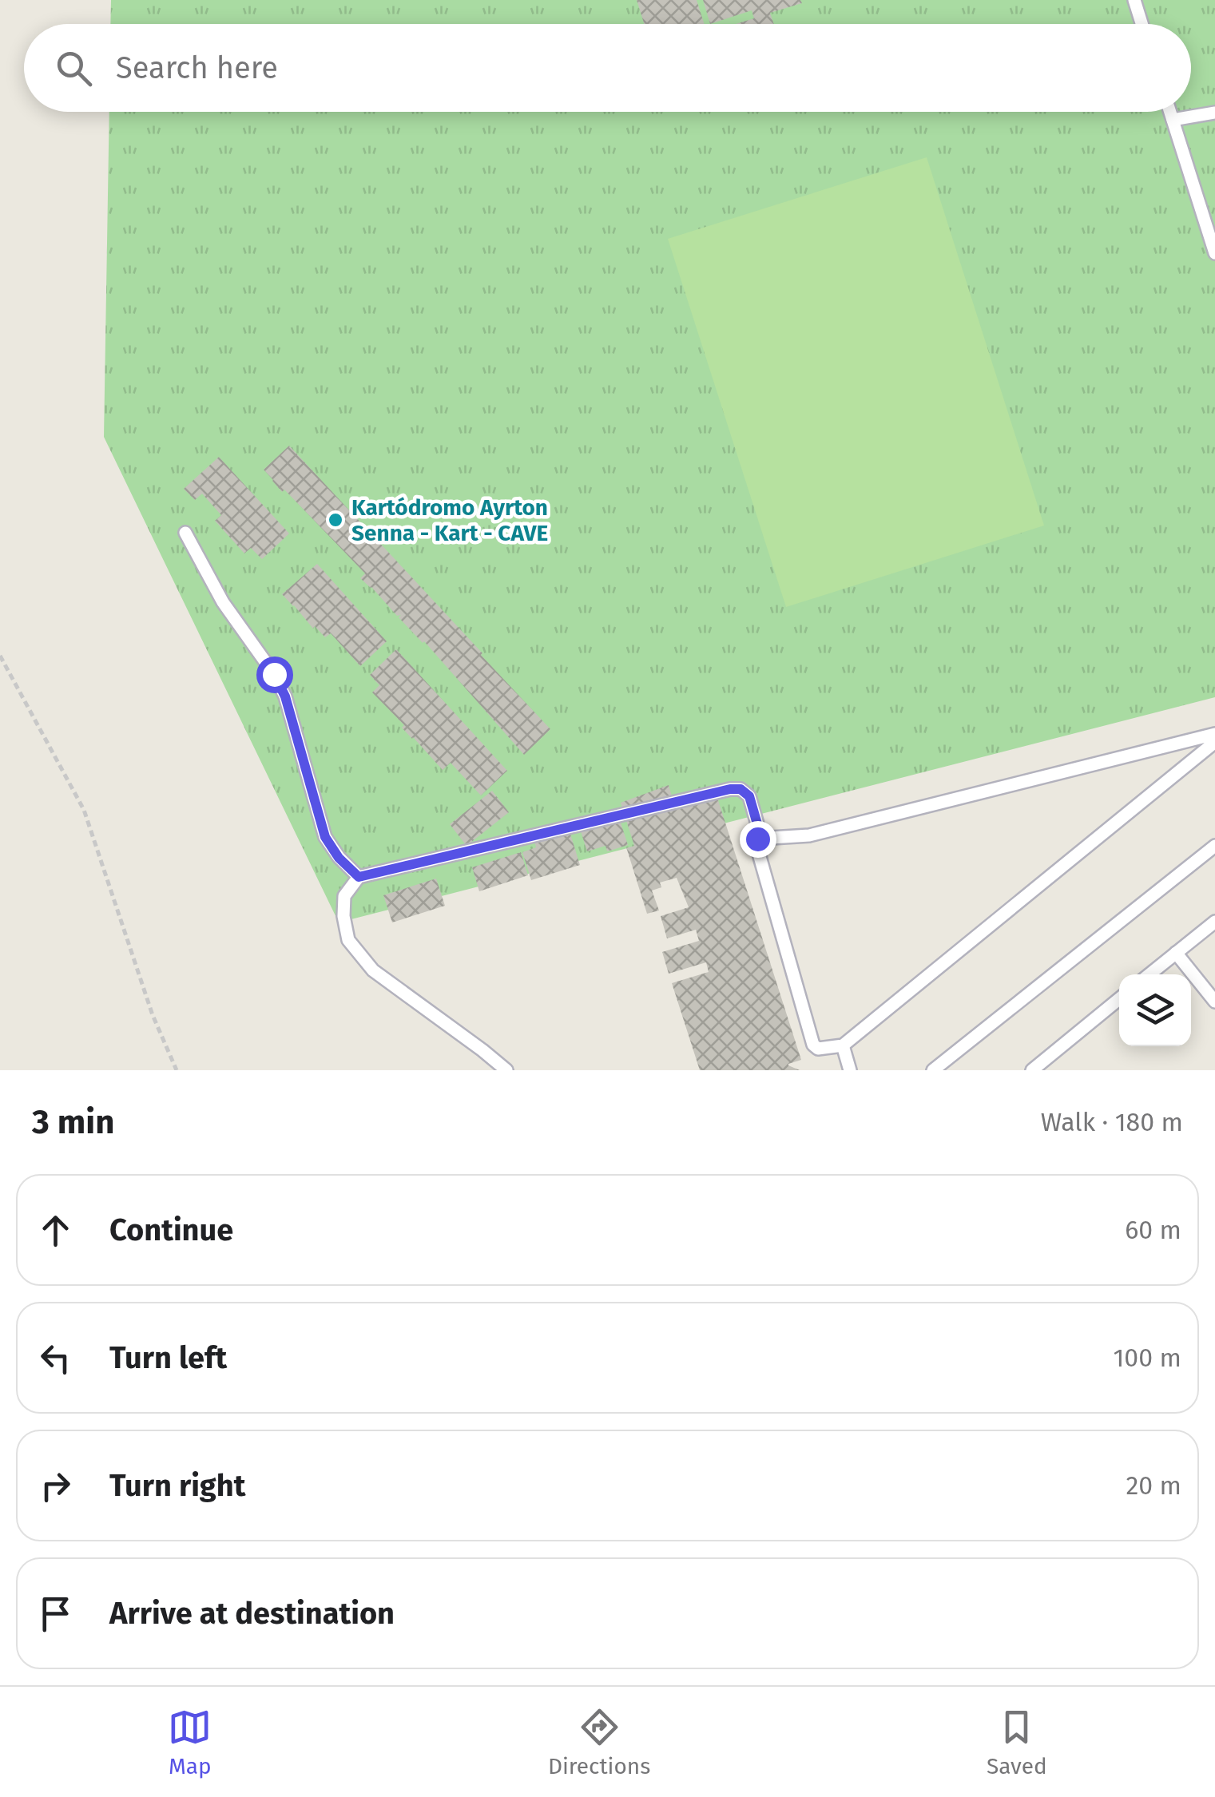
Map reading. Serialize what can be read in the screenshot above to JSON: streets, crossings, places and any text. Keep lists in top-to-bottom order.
{
  "places": ["Kartódromo Ayrton Senna - Kart - CAVE"],
  "page": {
    "search": "Search here",
    "heading": ["3 min", "Walk · 180 m"],
    "list": [
      ["Continue", "60 m"],
      ["Turn left", "100 m"],
      ["Turn right", "20 m"],
      "Arrive at destination"
    ],
    "nav": ["Map", "Directions", "Saved"]
  }
}
